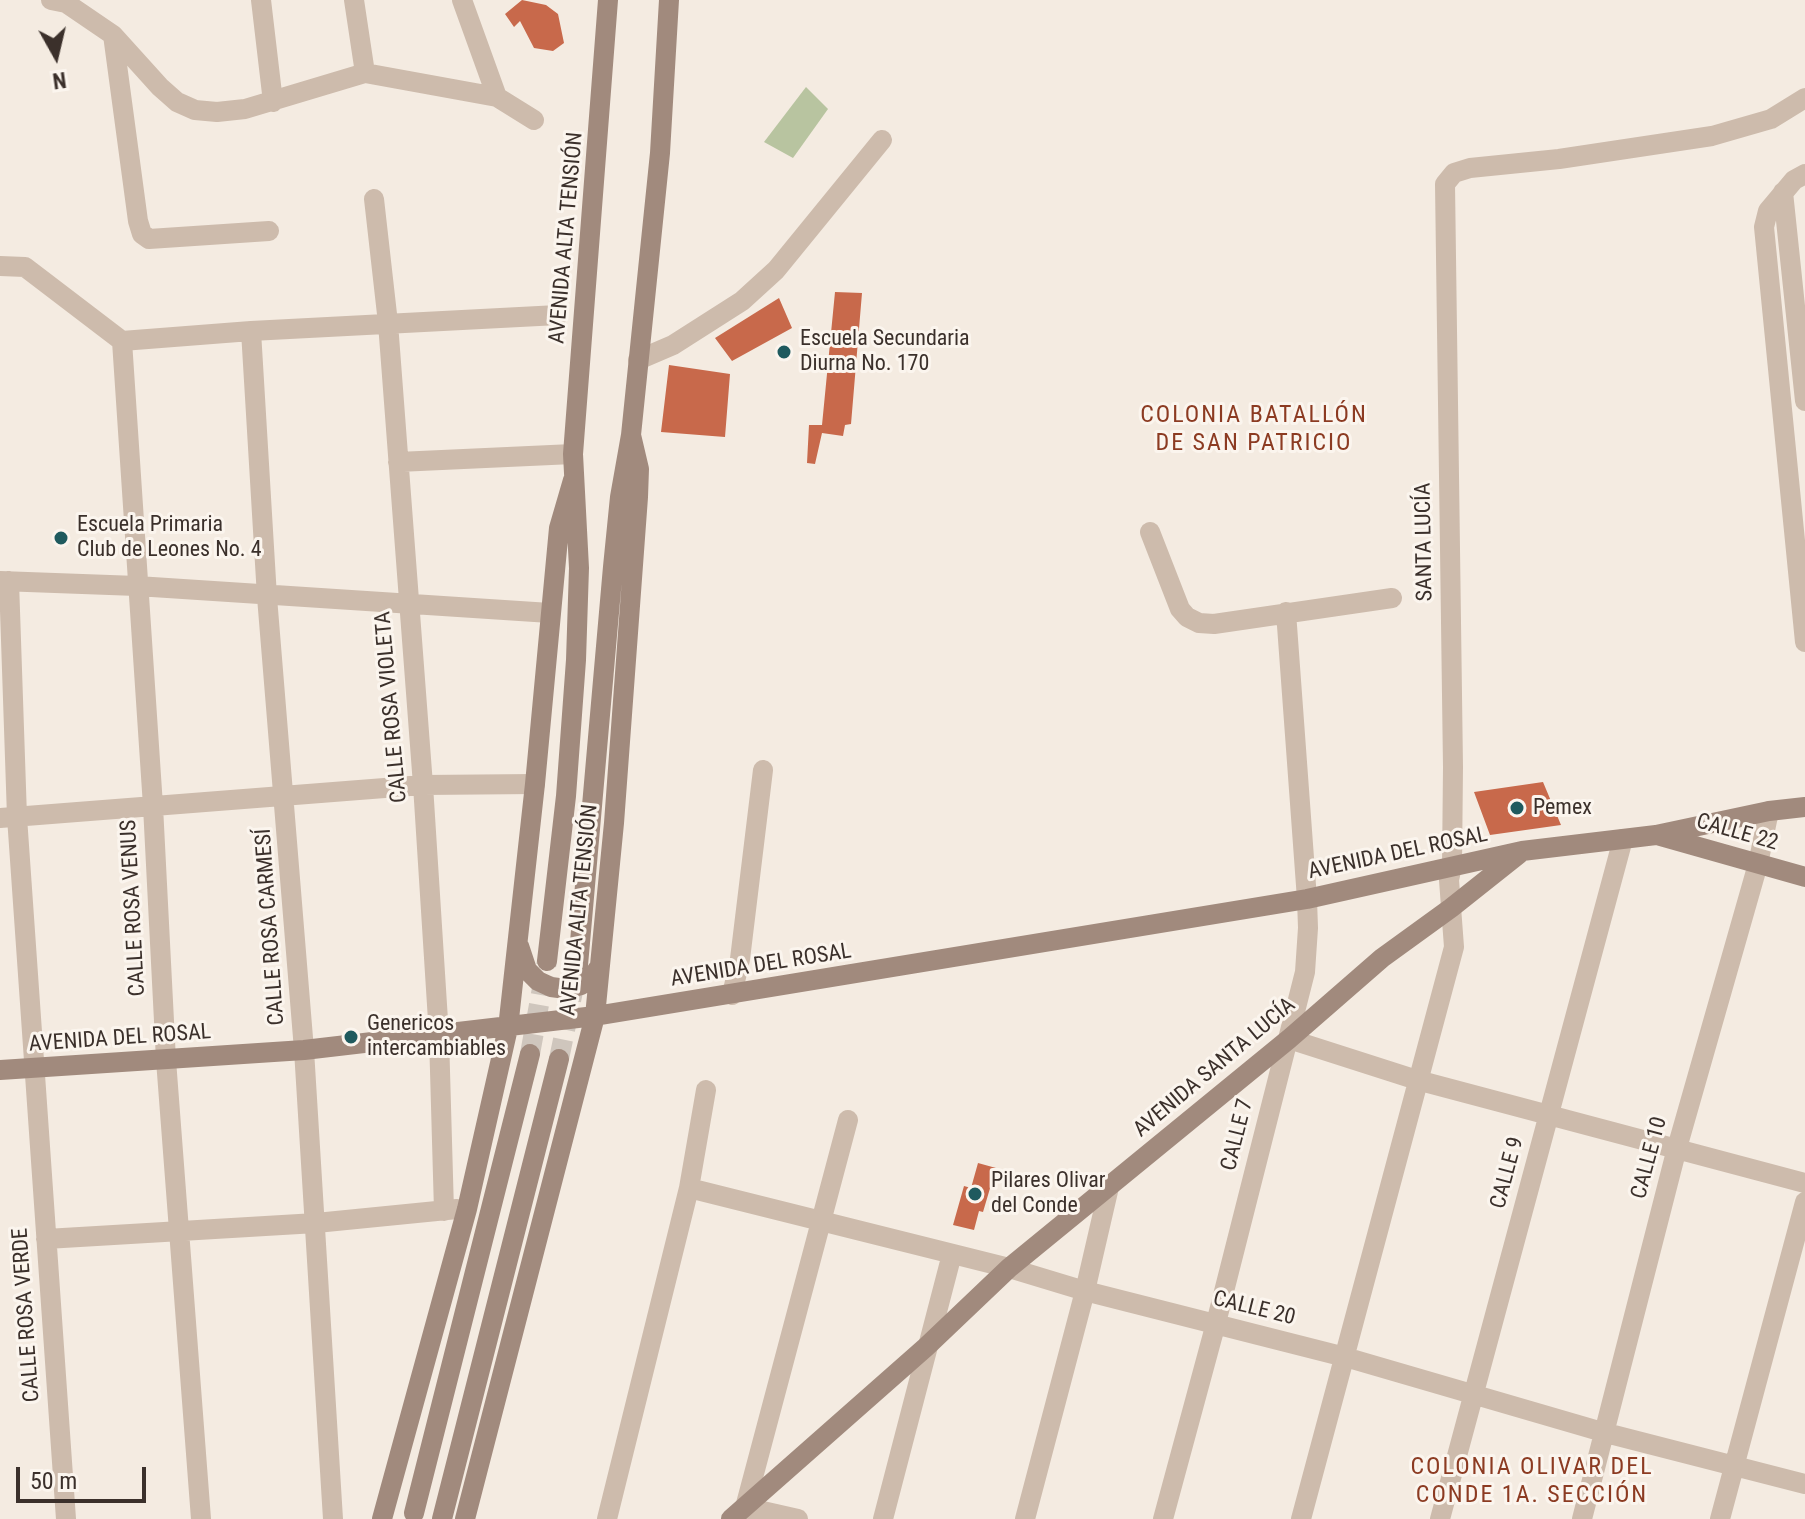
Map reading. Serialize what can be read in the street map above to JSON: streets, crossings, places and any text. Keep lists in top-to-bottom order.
{
  "streets": {
    "street": [
      "AVENIDA ALTA TENSIÓN",
      "SANTA LUCÍA",
      "CALLE ROSA VIOLETA",
      "CALLE 22",
      "AVENIDA DEL ROSAL",
      "CALLE ROSA VENUS",
      "CALLE ROSA CARMESÍ",
      "AVENIDA SANTA LUCÍA",
      "CALLE 7",
      "CALLE 10",
      "CALLE 9",
      "CALLE 20",
      "CALLE ROSA VERDE"
    ]
  },
  "crossings": [
    ["AVENIDA ALTA TENSIÓN", "AVENIDA DEL ROSAL"],
    ["SANTA LUCÍA", "AVENIDA DEL ROSAL"],
    ["SANTA LUCÍA", "AVENIDA SANTA LUCÍA"],
    ["SANTA LUCÍA", "CALLE 20"],
    ["CALLE ROSA VIOLETA", "AVENIDA DEL ROSAL"],
    ["CALLE 22", "CALLE 10"],
    ["AVENIDA DEL ROSAL", "CALLE ROSA VENUS"],
    ["AVENIDA DEL ROSAL", "CALLE ROSA CARMESÍ"],
    ["AVENIDA DEL ROSAL", "AVENIDA SANTA LUCÍA"],
    ["AVENIDA DEL ROSAL", "CALLE 7"],
    ["AVENIDA DEL ROSAL", "CALLE ROSA VERDE"],
    ["AVENIDA SANTA LUCÍA", "CALLE 7"],
    ["AVENIDA SANTA LUCÍA", "CALLE 20"],
    ["CALLE 7", "CALLE 20"],
    ["CALLE 10", "CALLE 20"],
    ["CALLE 9", "CALLE 20"]
  ],
  "districts": ["COLONIA BATALLÓN DE SAN PATRICIO", "COLONIA OLIVAR DEL CONDE 1A. SECCIÓN"],
  "places": [
    "Escuela Secundaria Diurna No. 170",
    "Escuela Primaria Club de Leones No. 4",
    "Pemex",
    "Genericos intercambiables",
    "Pilares Olivar del Conde"
  ],
  "scale_bar": "50 m",
  "north": "bottom"
}
